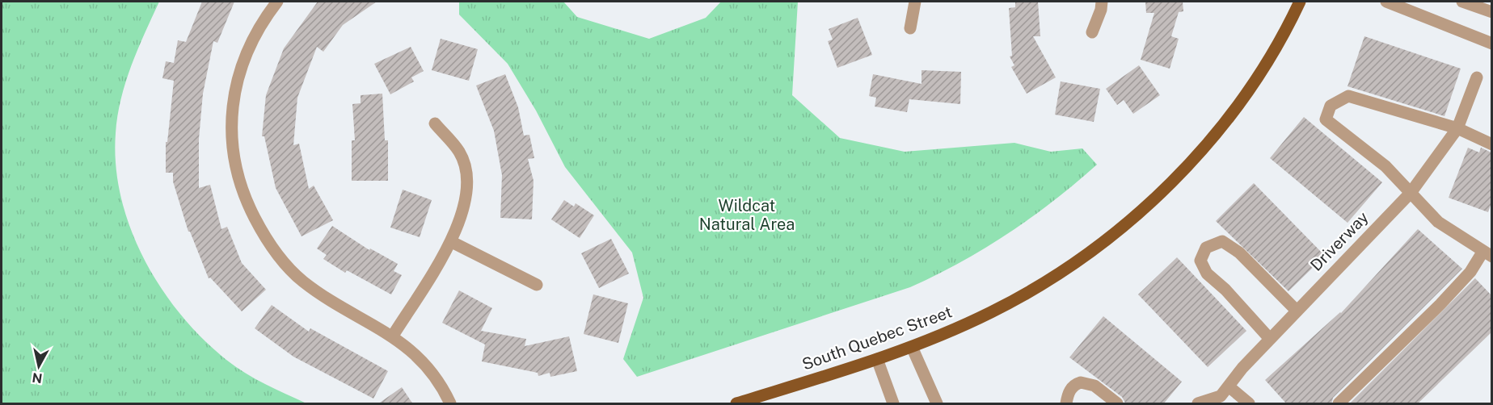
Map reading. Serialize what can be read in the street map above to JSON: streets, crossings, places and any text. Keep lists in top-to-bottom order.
{
  "streets": {
    "main road": ["South Quebec Street"],
    "street": ["Driverway"]
  },
  "parks": ["Wildcat Natural Area"],
  "north": "bottom"
}
